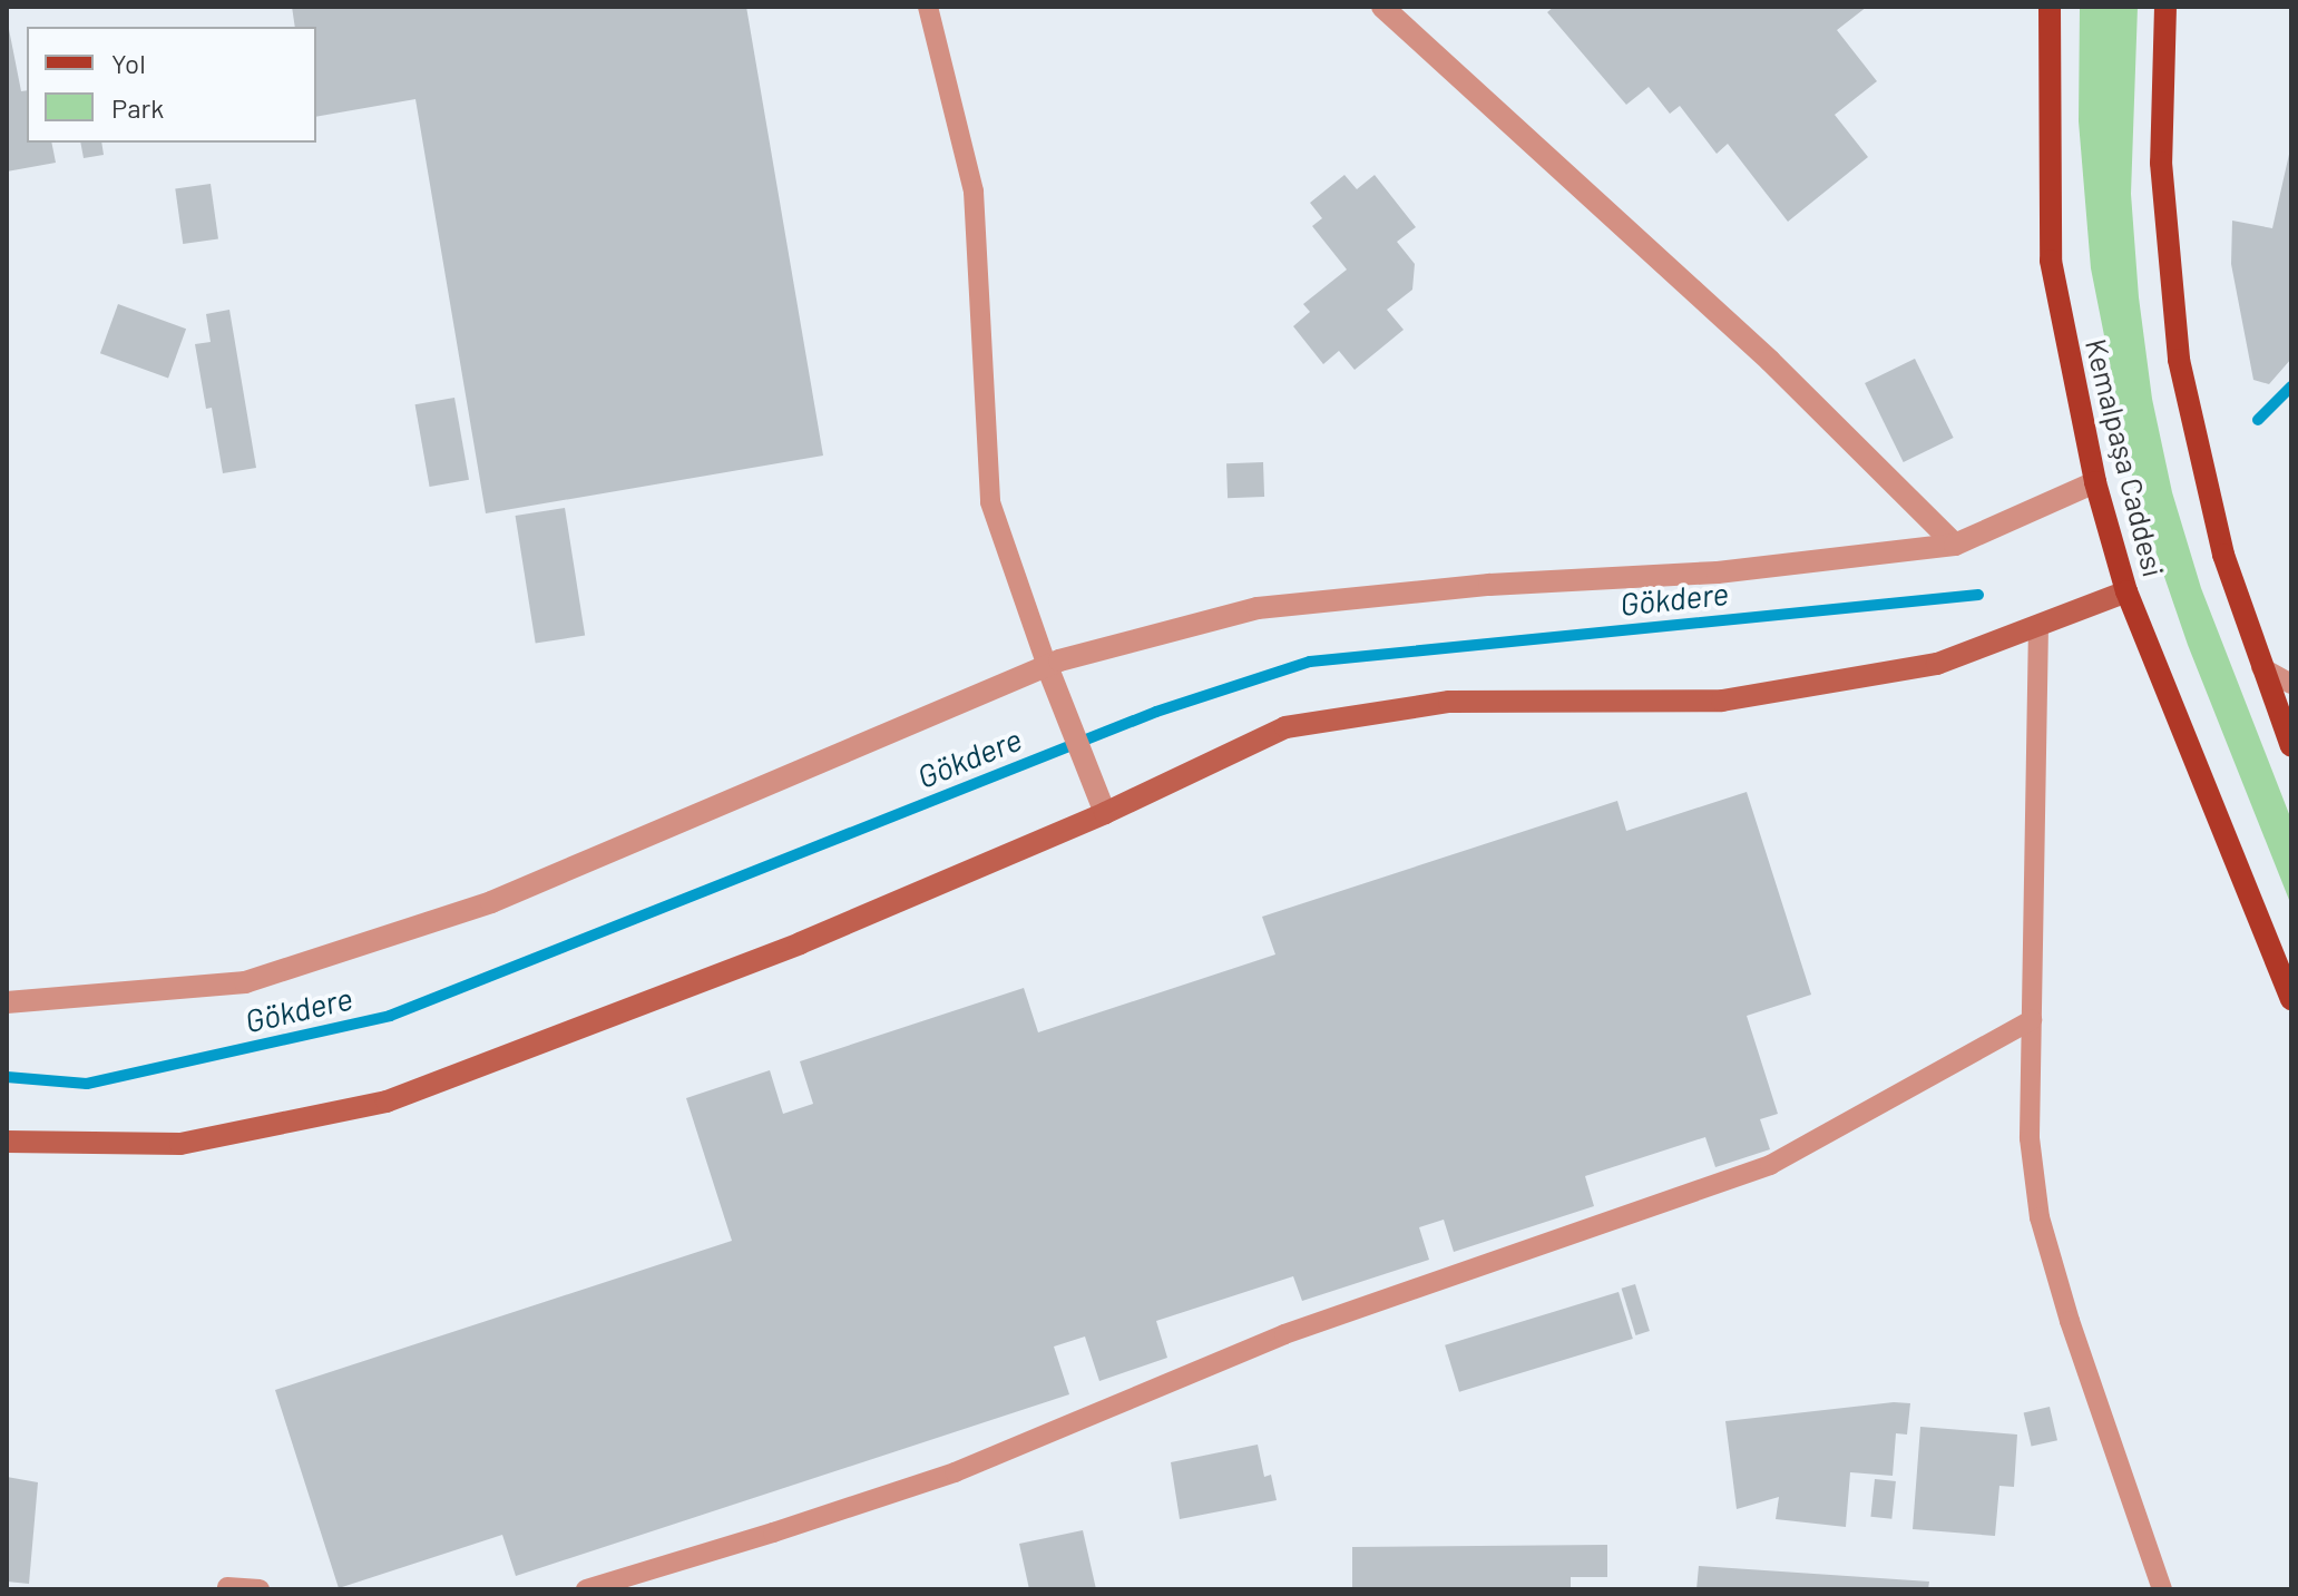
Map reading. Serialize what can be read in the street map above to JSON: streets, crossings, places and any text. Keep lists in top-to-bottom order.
{
  "streets": {
    "main road": ["Kemalpaşa Caddesi"]
  },
  "water": ["Gökdere"],
  "legend": ["Yol", "Park"]
}
